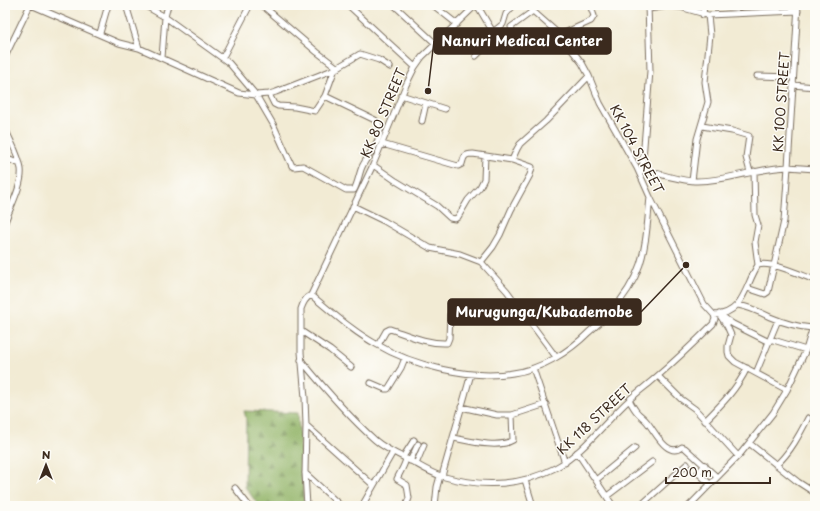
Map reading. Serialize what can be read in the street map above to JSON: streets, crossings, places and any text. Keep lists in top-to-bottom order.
{
  "streets": {
    "street": [
      "KK 100 STREET",
      "KK 80 STREET",
      "KK 104 STREET",
      "KK 118 STREET"
    ]
  },
  "crossings": [
    ["KK 80 STREET", "KK 118 STREET"],
    ["KK 104 STREET", "KK 118 STREET"]
  ],
  "places": ["Nanuri Medical Center", "Murugunga/Kubademobe"],
  "scale_bar": "200 m",
  "north": "top"
}
